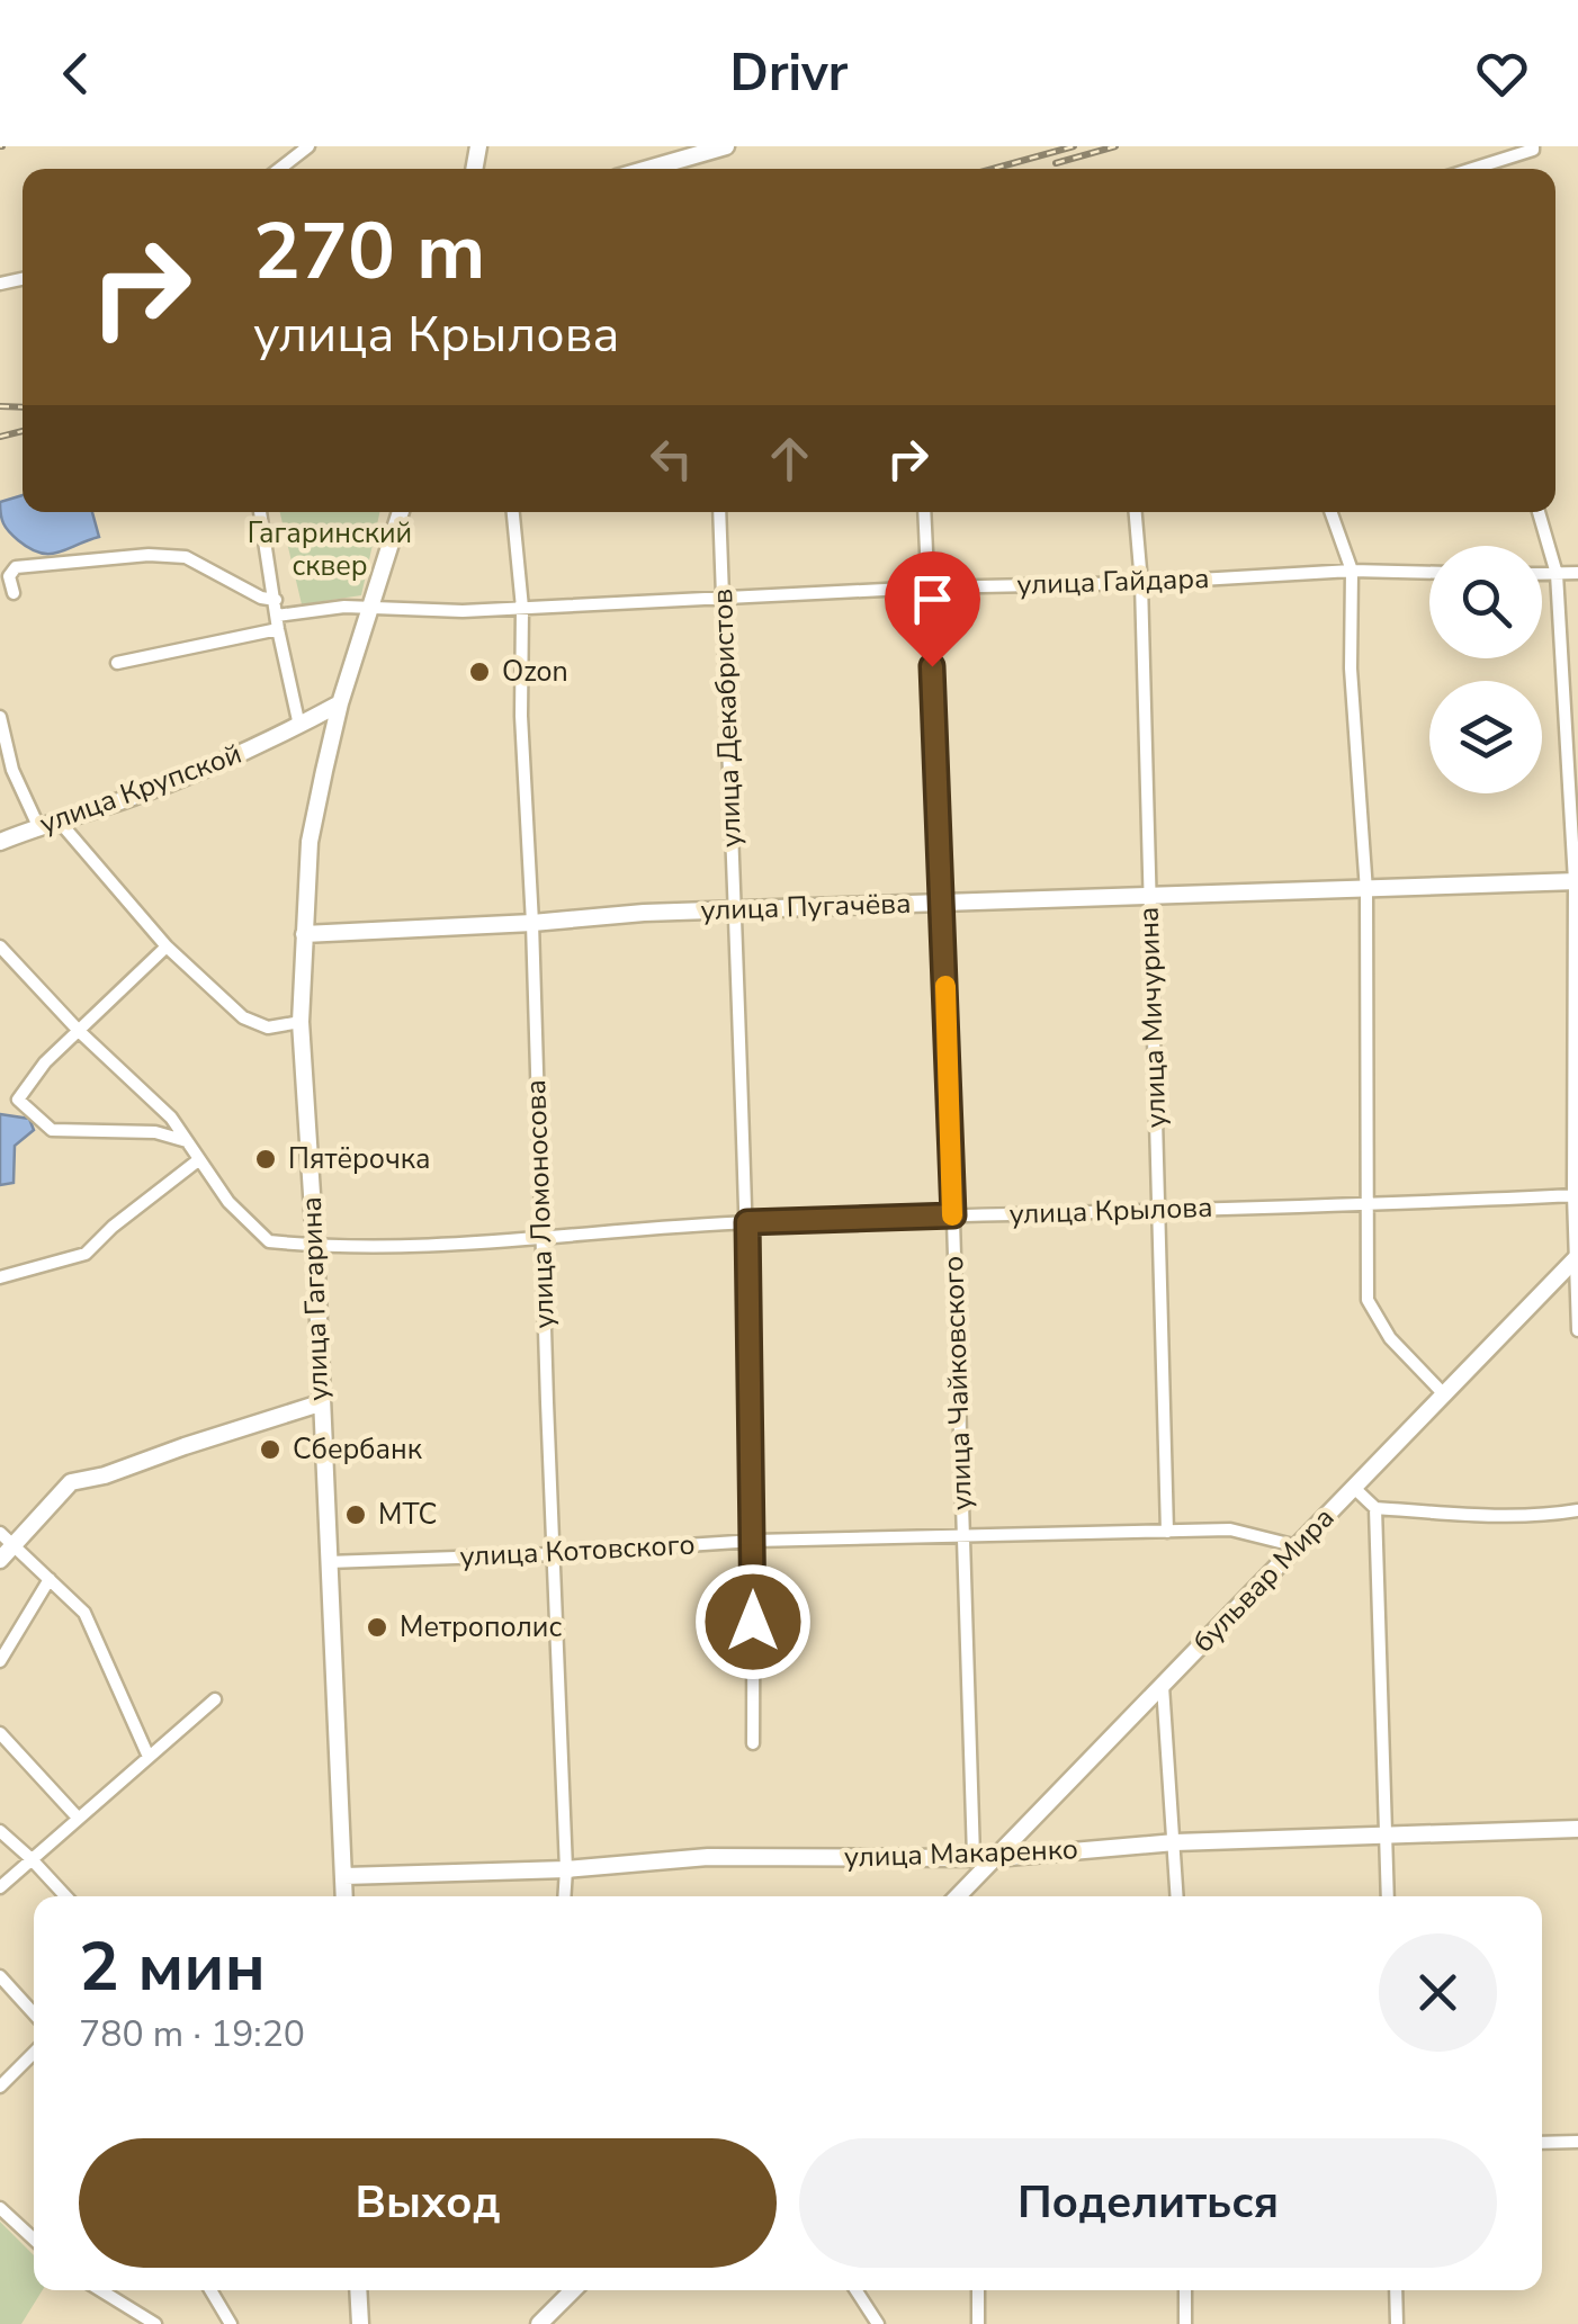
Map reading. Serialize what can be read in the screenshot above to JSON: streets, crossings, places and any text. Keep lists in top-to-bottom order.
{
  "streets": {
    "street": [
      "улица Гайдара",
      "улица Декабристов",
      "улица Крупской",
      "улица Пугачёва",
      "улица Мичурина",
      "улица Ломоносова",
      "улица Крылова",
      "улица Гагарина",
      "улица Чайковского",
      "улица Котовского",
      "бульвар Мира",
      "улица Макаренко"
    ]
  },
  "crossings": [
    ["улица Гайдара", "улица Декабристов"],
    ["улица Гайдара", "улица Мичурина"],
    ["улица Гайдара", "улица Ломоносова"],
    ["улица Гайдара", "улица Гагарина"],
    ["улица Гайдара", "улица Чайковского"],
    ["улица Декабристов", "улица Пугачёва"],
    ["улица Декабристов", "улица Крылова"],
    ["улица Декабристов", "улица Котовского"],
    ["улица Крупской", "улица Гагарина"],
    ["улица Пугачёва", "улица Мичурина"],
    ["улица Пугачёва", "улица Ломоносова"],
    ["улица Пугачёва", "улица Гагарина"],
    ["улица Пугачёва", "улица Чайковского"],
    ["улица Мичурина", "улица Крылова"],
    ["улица Мичурина", "улица Котовского"],
    ["улица Ломоносова", "улица Крылова"],
    ["улица Ломоносова", "улица Котовского"],
    ["улица Ломоносова", "улица Макаренко"],
    ["улица Крылова", "улица Гагарина"],
    ["улица Крылова", "улица Чайковского"],
    ["улица Гагарина", "улица Котовского"],
    ["улица Гагарина", "улица Макаренко"],
    ["улица Чайковского", "улица Котовского"],
    ["улица Чайковского", "улица Макаренко"],
    ["улица Котовского", "бульвар Мира"],
    ["бульвар Мира", "улица Макаренко"]
  ],
  "parks": ["Гагаринский сквер"],
  "places": [
    "Ozon",
    "Пятёрочка",
    "Сбербанк",
    "МТС",
    "Метрополис"
  ],
  "page": {
    "header": "Drivr",
    "turn": ["270 m", "улица Крылова"],
    "heading": ["2 мин", "780 m · 19:20"],
    "buttons": ["Выход", "Поделиться"]
  }
}
